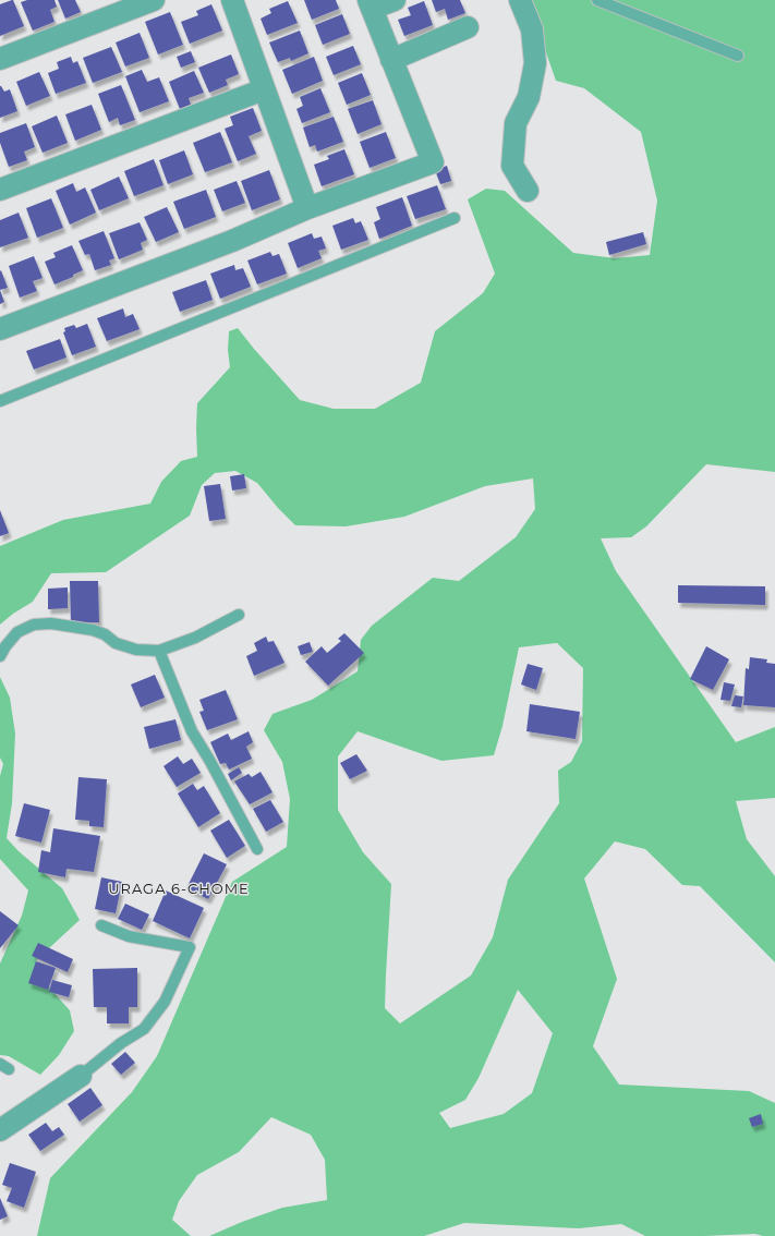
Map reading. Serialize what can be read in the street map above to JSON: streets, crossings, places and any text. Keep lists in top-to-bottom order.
{
  "districts": ["URAGA 6-CHOME"]
}
